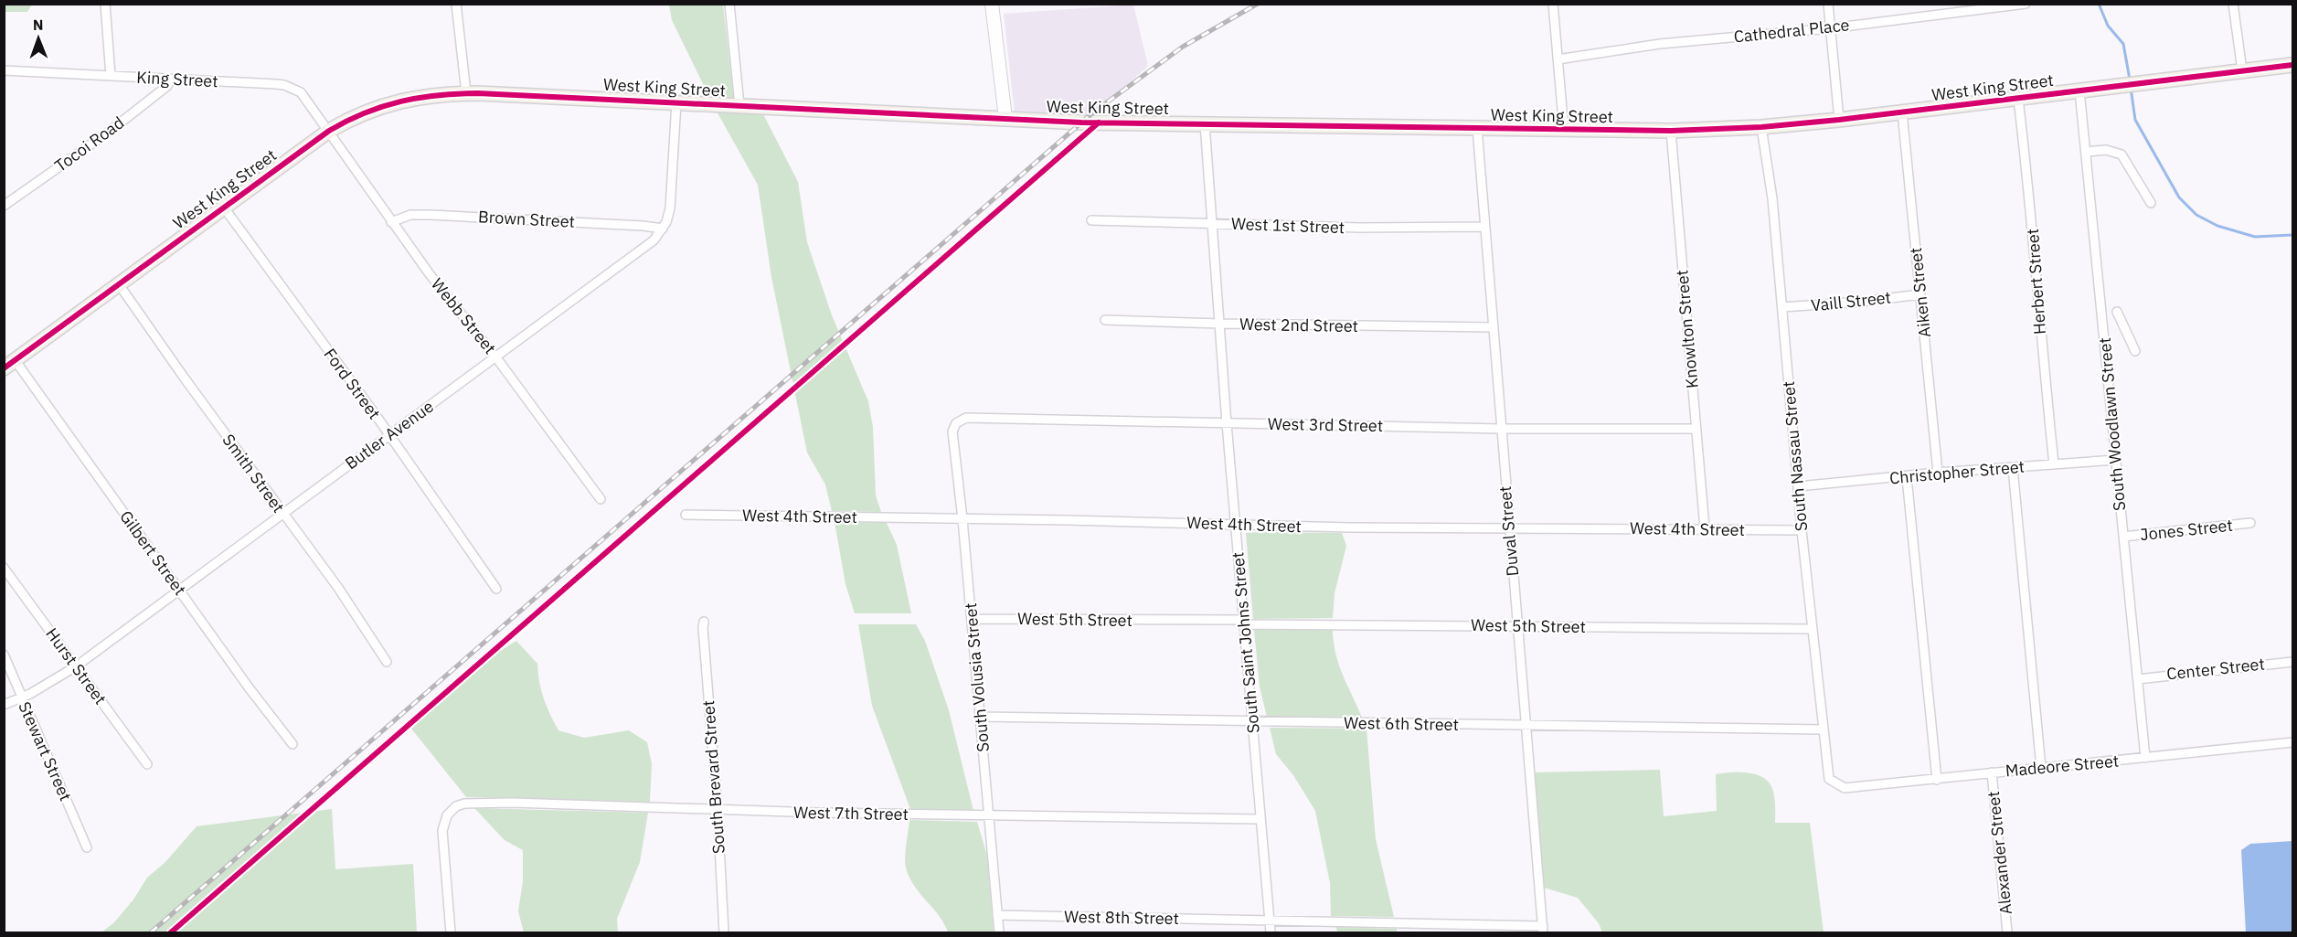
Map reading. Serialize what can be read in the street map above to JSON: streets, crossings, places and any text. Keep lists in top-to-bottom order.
{
  "streets": {
    "main road": ["West King Street"],
    "street": [
      "Cathedral Place",
      "King Street",
      "Tocoi Road",
      "Brown Street",
      "West 1st Street",
      "Herbert Street",
      "Aiken Street",
      "Vaill Street",
      "Webb Street",
      "West 2nd Street",
      "Knowlton Street",
      "Ford Street",
      "South Woodlawn Street",
      "West 3rd Street",
      "Butler Avenue",
      "South Nassau Street",
      "Christopher Street",
      "Smith Street",
      "West 4th Street",
      "Jones Street",
      "Duval Street",
      "Gilbert Street",
      "West 5th Street",
      "South Saint Johns Street",
      "Hurst Street",
      "Center Street",
      "South Volusia Street",
      "West 6th Street",
      "Stewart Street",
      "Madeore Street",
      "South Brevard Street",
      "West 7th Street",
      "Alexander Street",
      "West 8th Street"
    ]
  },
  "crossings": [
    ["King Street", "West King Street"],
    ["King Street", "Tocoi Road"],
    ["King Street", "Webb Street"],
    ["West King Street", "Herbert Street"],
    ["West King Street", "Aiken Street"],
    ["West King Street", "Webb Street"],
    ["West King Street", "Knowlton Street"],
    ["West King Street", "Ford Street"],
    ["West King Street", "South Woodlawn Street"],
    ["West King Street", "Butler Avenue"],
    ["West King Street", "South Nassau Street"],
    ["West King Street", "Smith Street"],
    ["West King Street", "Duval Street"],
    ["West King Street", "Gilbert Street"],
    ["West King Street", "South Saint Johns Street"],
    ["Brown Street", "Webb Street"],
    ["Brown Street", "Butler Avenue"],
    ["West 1st Street", "Duval Street"],
    ["West 1st Street", "South Saint Johns Street"],
    ["Herbert Street", "Christopher Street"],
    ["Aiken Street", "Vaill Street"],
    ["Aiken Street", "Christopher Street"],
    ["Vaill Street", "South Nassau Street"],
    ["Webb Street", "Butler Avenue"],
    ["West 2nd Street", "Duval Street"],
    ["West 2nd Street", "South Saint Johns Street"],
    ["Knowlton Street", "West 3rd Street"],
    ["Knowlton Street", "West 4th Street"],
    ["Ford Street", "Butler Avenue"],
    ["South Woodlawn Street", "Christopher Street"],
    ["South Woodlawn Street", "Jones Street"],
    ["South Woodlawn Street", "Center Street"],
    ["South Woodlawn Street", "Madeore Street"],
    ["West 3rd Street", "Duval Street"],
    ["West 3rd Street", "South Saint Johns Street"],
    ["West 3rd Street", "South Volusia Street"],
    ["Butler Avenue", "Smith Street"],
    ["Butler Avenue", "Gilbert Street"],
    ["Butler Avenue", "Hurst Street"],
    ["Butler Avenue", "Stewart Street"],
    ["South Nassau Street", "Christopher Street"],
    ["South Nassau Street", "West 4th Street"],
    ["South Nassau Street", "West 5th Street"],
    ["South Nassau Street", "West 6th Street"],
    ["South Nassau Street", "Madeore Street"],
    ["West 4th Street", "Duval Street"],
    ["West 4th Street", "South Saint Johns Street"],
    ["West 4th Street", "South Volusia Street"],
    ["Duval Street", "West 5th Street"],
    ["Duval Street", "West 6th Street"],
    ["Duval Street", "West 8th Street"],
    ["West 5th Street", "South Saint Johns Street"],
    ["West 5th Street", "South Volusia Street"],
    ["South Saint Johns Street", "West 6th Street"],
    ["South Saint Johns Street", "West 7th Street"],
    ["South Saint Johns Street", "West 8th Street"],
    ["South Volusia Street", "West 6th Street"],
    ["South Volusia Street", "West 7th Street"],
    ["South Volusia Street", "West 8th Street"],
    ["Madeore Street", "Alexander Street"],
    ["South Brevard Street", "West 7th Street"]
  ],
  "north": "top"
}
